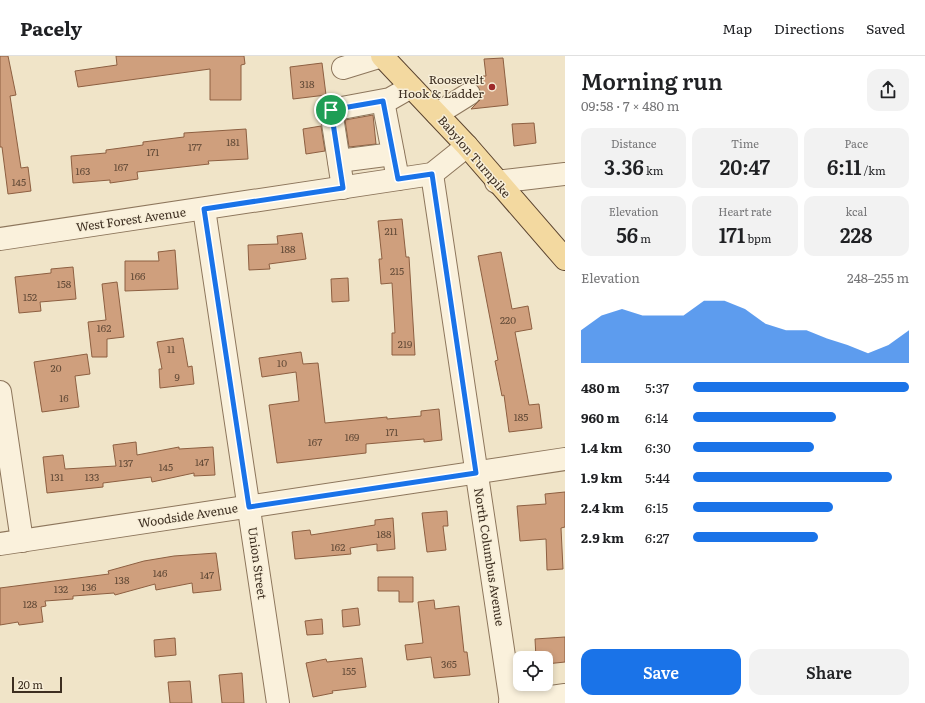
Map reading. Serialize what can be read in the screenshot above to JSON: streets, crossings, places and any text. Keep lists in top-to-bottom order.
{
  "streets": {
    "main road": ["Babylon Turnpike"],
    "street": [
      "West Forest Avenue",
      "Woodside Avenue",
      "North Columbus Avenue",
      "Union Street"
    ]
  },
  "crossings": [
    ["West Forest Avenue", "North Columbus Avenue"],
    ["West Forest Avenue", "Union Street"],
    ["Woodside Avenue", "North Columbus Avenue"],
    ["Woodside Avenue", "Union Street"]
  ],
  "places": ["Roosevelt Hook & Ladder"],
  "house_numbers": [
    "318",
    "181",
    "177",
    "171",
    "167",
    "163",
    "145",
    "211",
    "188",
    "215",
    "166",
    "158",
    "152",
    "220",
    "162",
    "219",
    "11",
    "10",
    "20",
    "9",
    "16",
    "185",
    "171",
    "169",
    "167",
    "147",
    "137",
    "145",
    "131",
    "133",
    "188",
    "162",
    "146",
    "147",
    "138",
    "136",
    "132",
    "128",
    "365",
    "155"
  ],
  "scale_bar": "20 m",
  "page": {
    "header": "Pacely",
    "nav": ["Map", "Directions", "Saved"],
    "heading": ["Morning run", "09:58 · 7 × 480 m"],
    "stats": [
      ["Distance", "3.36 km"],
      ["Time", "20:47"],
      ["Pace", "6:11 /km"],
      ["Elevation", "56 m"],
      ["Heart rate", "171 bpm"],
      ["kcal", "228"]
    ],
    "chart": ["Elevation", "248–255 m"],
    "list": [
      {
        "name": "480 m",
        "note": "5:37"
      },
      {
        "name": "960 m",
        "note": "6:14"
      },
      {
        "name": "1.4 km",
        "note": "6:30"
      },
      {
        "name": "1.9 km",
        "note": "5:44"
      },
      {
        "name": "2.4 km",
        "note": "6:15"
      },
      {
        "name": "2.9 km",
        "note": "6:27"
      }
    ],
    "buttons": ["Save", "Share"],
    "scale": "20 m"
  }
}
